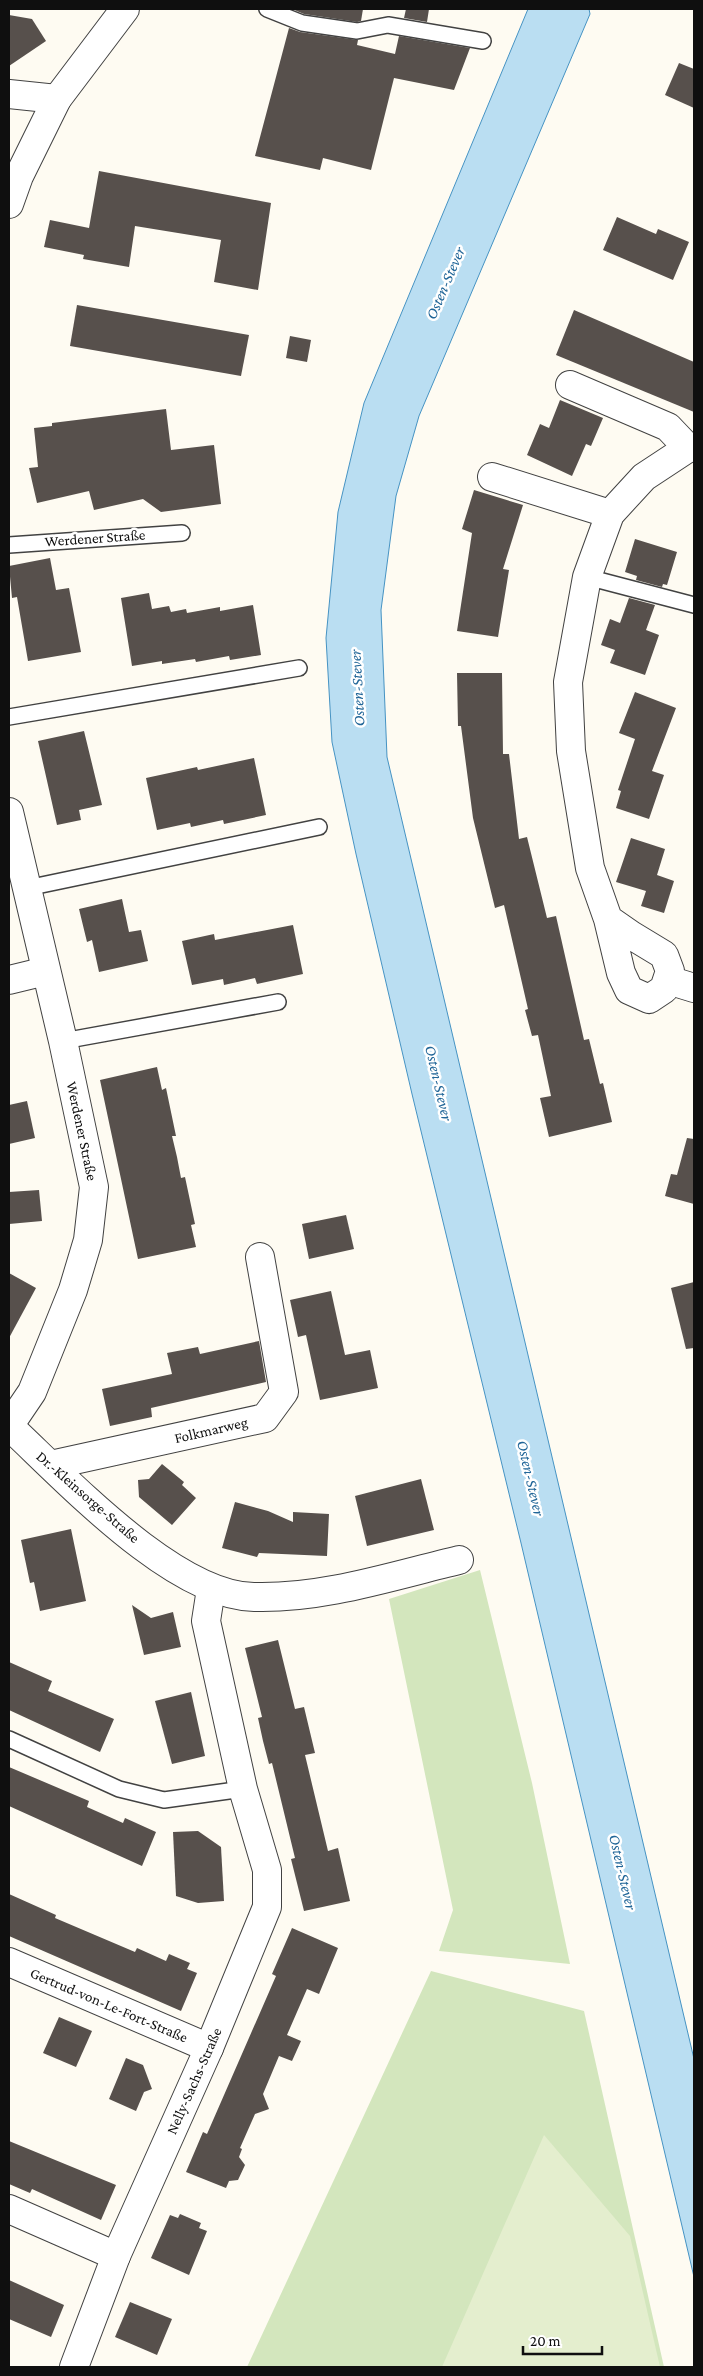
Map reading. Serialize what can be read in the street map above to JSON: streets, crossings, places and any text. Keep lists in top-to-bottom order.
{
  "streets": {
    "street": [
      "Werdener Straße",
      "Folkmarweg",
      "Dr.-Kleinsorge-Straße",
      "Gertrud-von-Le-Fort-Straße",
      "Nelly-Sachs-Straße"
    ]
  },
  "crossings": [
    ["Werdener Straße", "Dr.-Kleinsorge-Straße"],
    ["Folkmarweg", "Dr.-Kleinsorge-Straße"],
    ["Dr.-Kleinsorge-Straße", "Nelly-Sachs-Straße"],
    ["Gertrud-von-Le-Fort-Straße", "Nelly-Sachs-Straße"]
  ],
  "water": ["Osten-Stever"],
  "scale_bar": "20 m"
}
